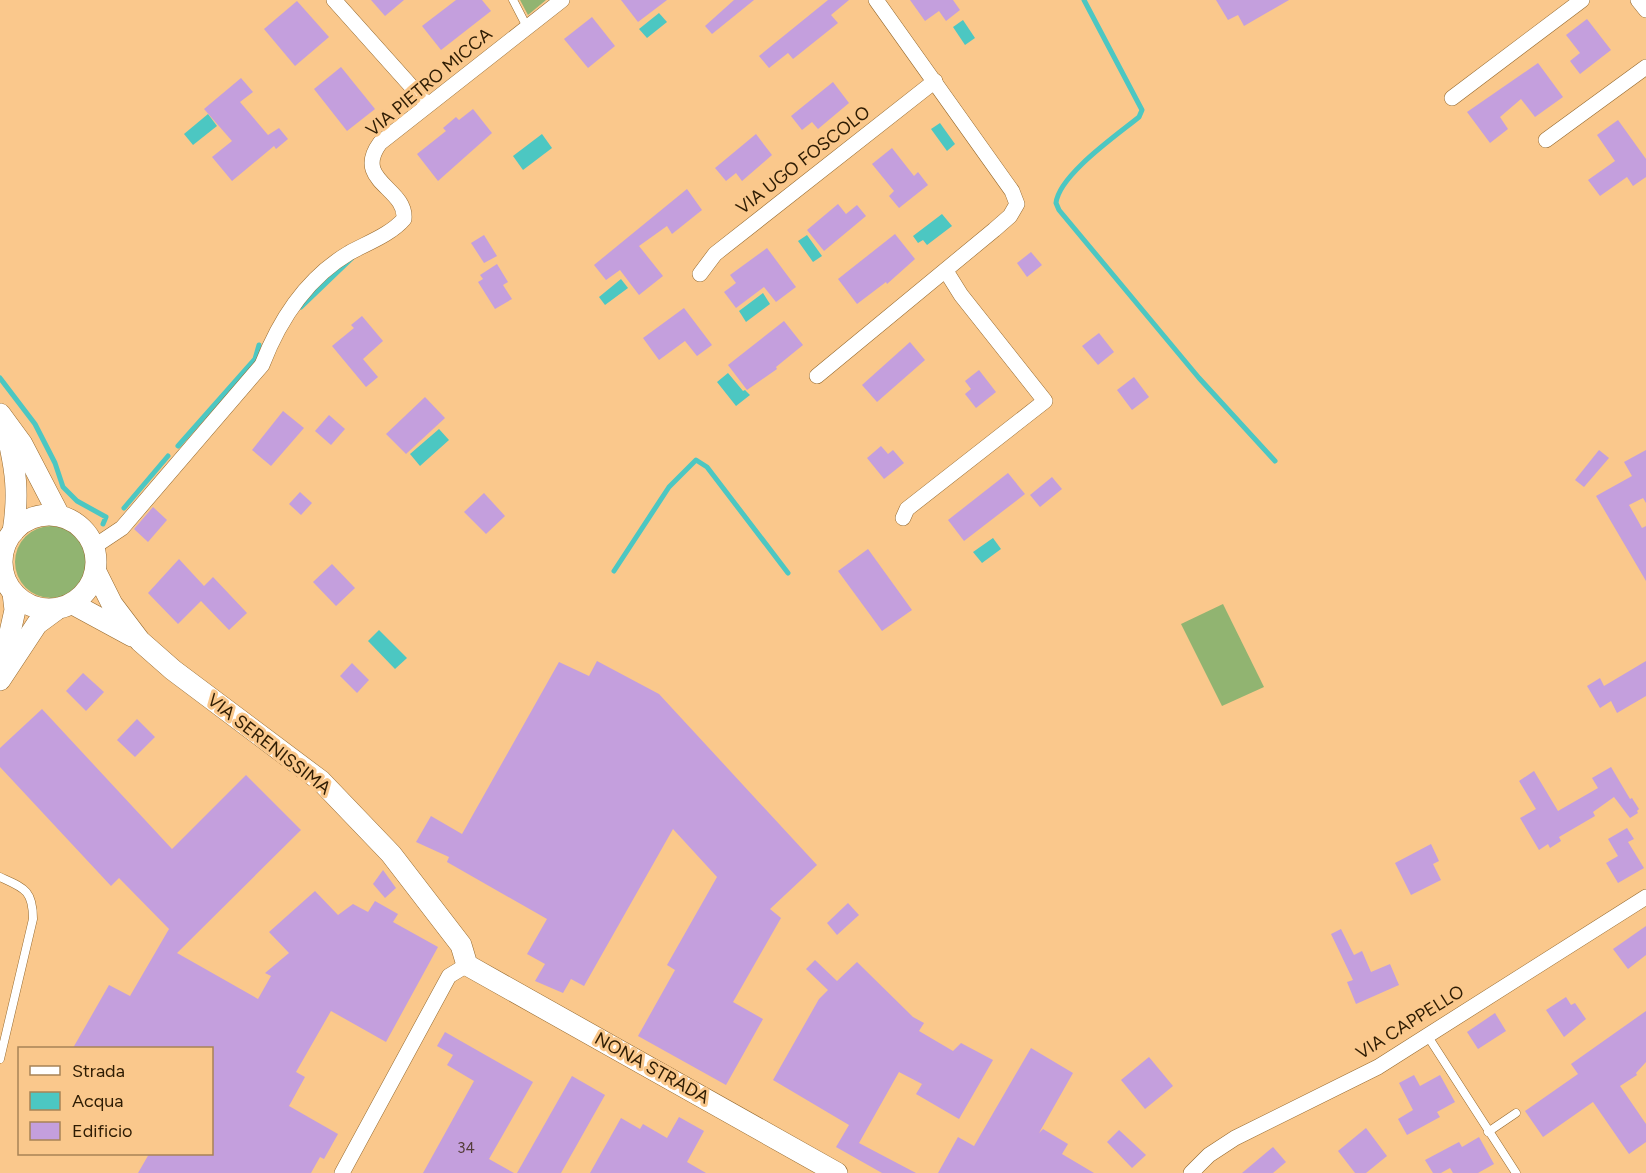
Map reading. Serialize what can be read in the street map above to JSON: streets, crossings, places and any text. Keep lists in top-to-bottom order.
{
  "streets": {
    "street": [
      "VIA PIETRO MICCA",
      "VIA UGO FOSCOLO",
      "VIA SERENISSIMA",
      "VIA CAPPELLO",
      "NONA STRADA"
    ]
  },
  "crossings": [
    ["VIA PIETRO MICCA", "VIA SERENISSIMA"],
    ["VIA SERENISSIMA", "NONA STRADA"]
  ],
  "house_numbers": ["34"],
  "legend": ["Strada", "Acqua", "Edificio"]
}
